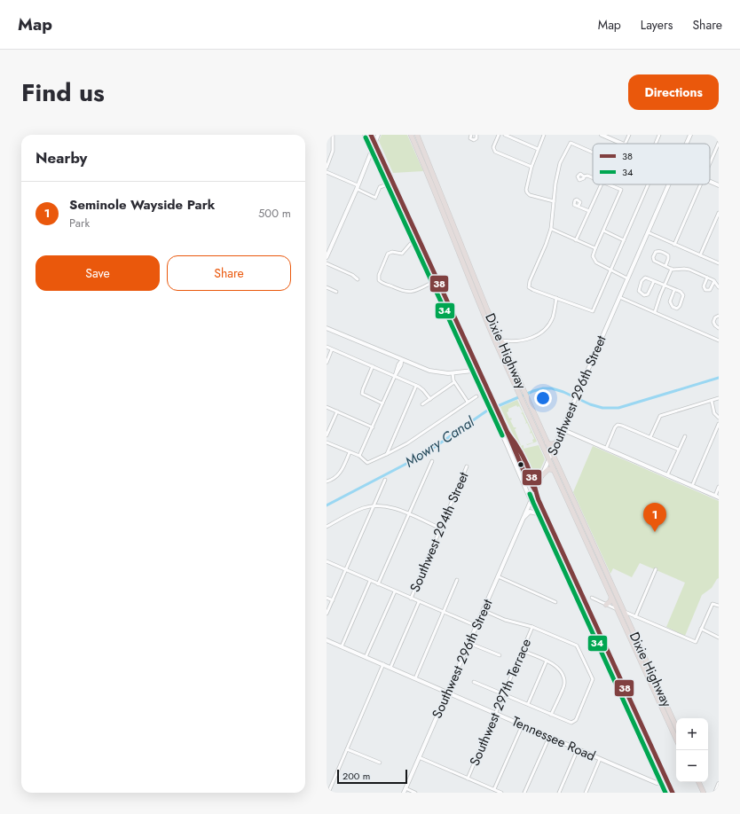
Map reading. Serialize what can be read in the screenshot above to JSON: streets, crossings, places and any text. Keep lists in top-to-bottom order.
{
  "streets": {
    "highway": ["Dixie Highway"],
    "street": [
      "Southwest 296th Street",
      "Southwest 294th Street",
      "Southwest 297th Terrace",
      "Tennessee Road"
    ]
  },
  "crossings": [
    ["Dixie Highway", "Southwest 296th Street"],
    ["Southwest 296th Street", "Tennessee Road"],
    ["Southwest 297th Terrace", "Tennessee Road"]
  ],
  "water": ["Mowry Canal"],
  "lines": ["transit line 38", "transit line 34"],
  "legend": ["38", "34"],
  "scale_bar": "200 m",
  "page": {
    "header": "Map",
    "nav": ["Map", "Layers", "Share"],
    "title": "Find us",
    "buttons": [
      "Directions",
      ["Save", "Share"]
    ],
    "heading": "Nearby",
    "list": [
      {
        "mark": "1",
        "name": "Seminole Wayside Park",
        "note": "Park",
        "value": "500 m"
      }
    ],
    "pins": "1",
    "map_buttons": ["+", "−"],
    "scale": "200 m"
  }
}
